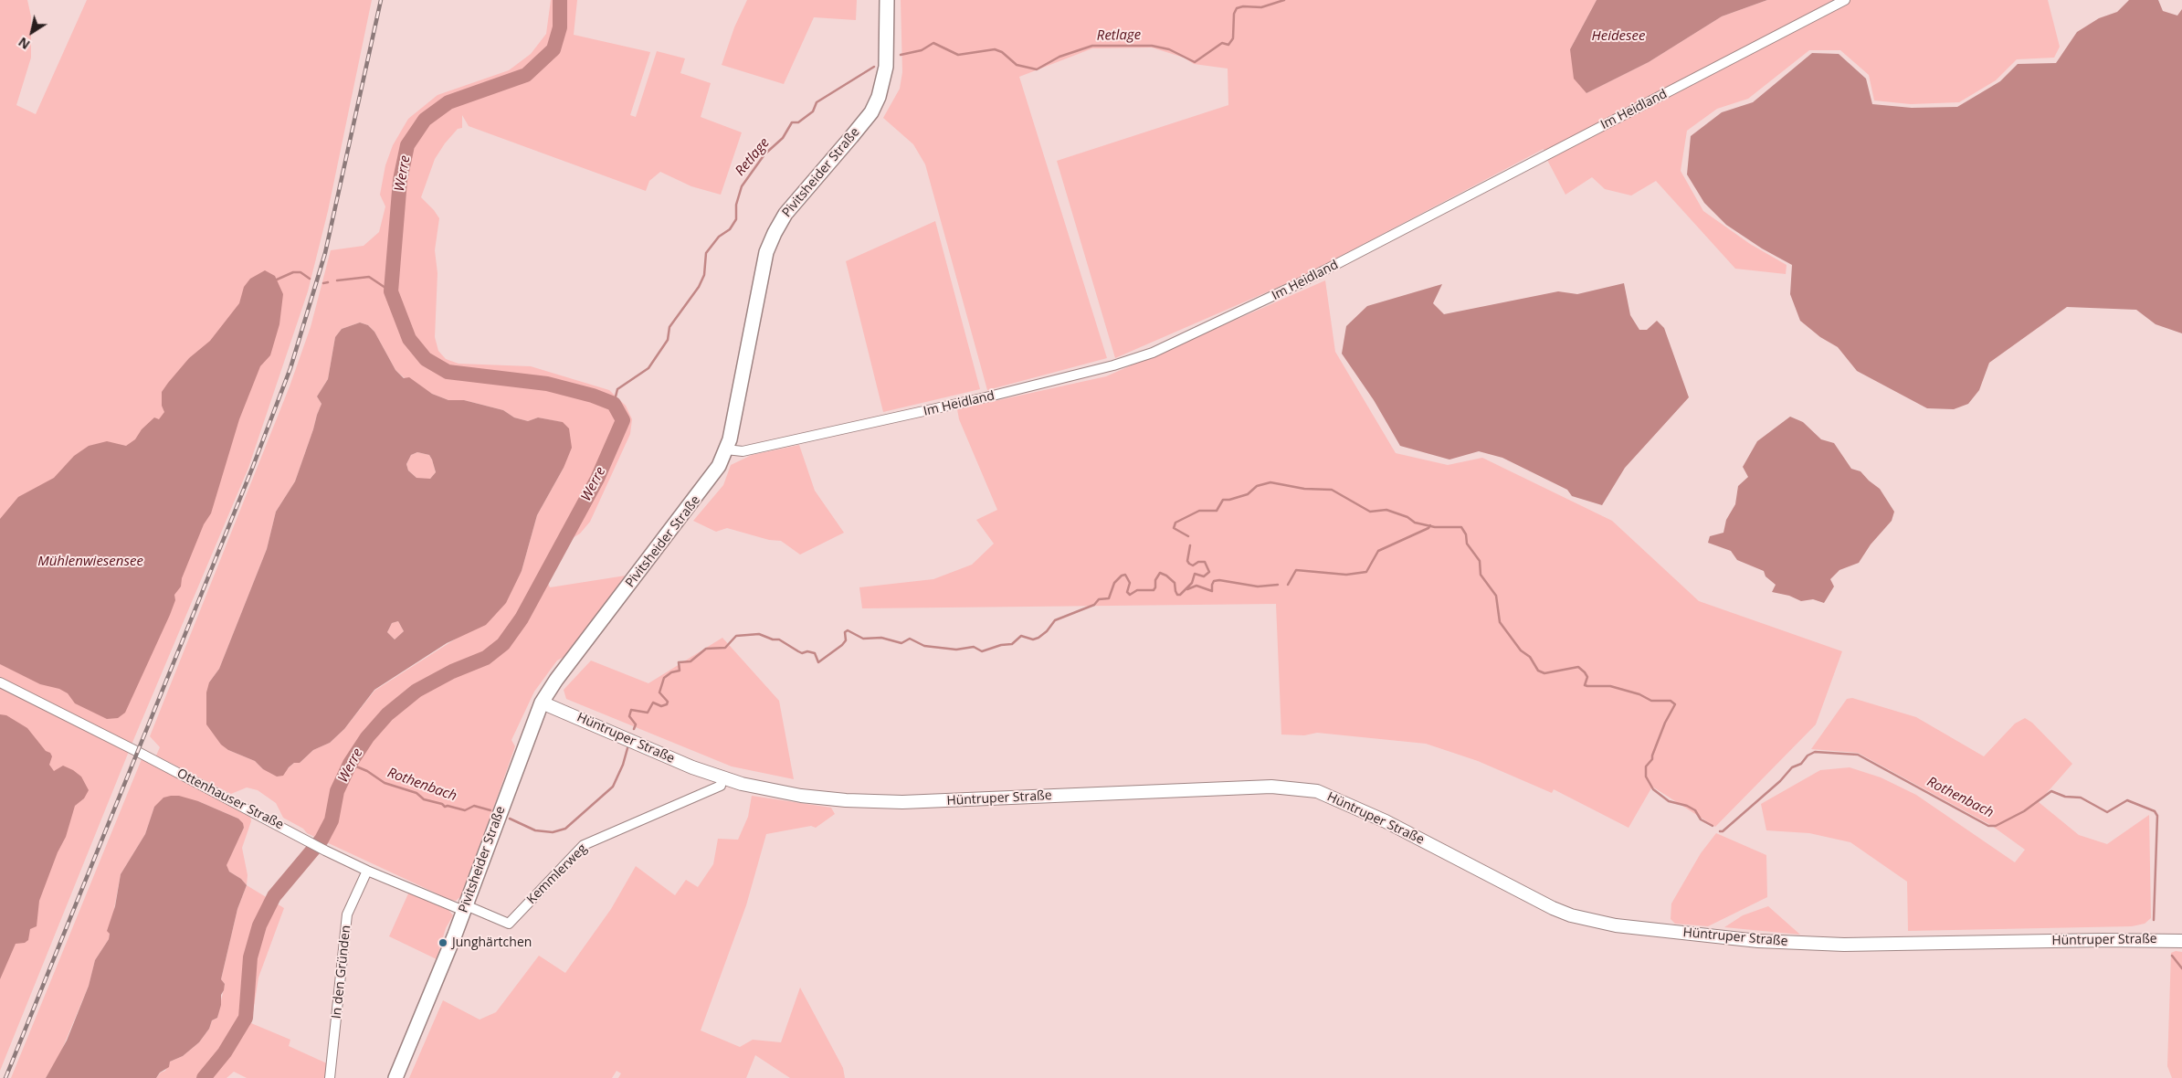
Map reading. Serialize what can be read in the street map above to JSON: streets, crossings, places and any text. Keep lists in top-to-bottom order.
{
  "streets": {
    "main road": ["Pivitsheider Straße"],
    "street": [
      "Im Heidland",
      "Hüntruper Straße",
      "Ottenhauser Straße",
      "Kemmlerweg",
      "In den Gründen"
    ]
  },
  "crossings": [
    ["Im Heidland", "Pivitsheider Straße"],
    ["Pivitsheider Straße", "Hüntruper Straße"],
    ["Pivitsheider Straße", "Ottenhauser Straße"],
    ["Pivitsheider Straße", "Kemmlerweg"],
    ["Hüntruper Straße", "Kemmlerweg"],
    ["Ottenhauser Straße", "Kemmlerweg"],
    ["Ottenhauser Straße", "In den Gründen"]
  ],
  "water": [
    "Retlage",
    "Heidesee",
    "Werre",
    "Mühlenwiesensee",
    "Rothenbach"
  ],
  "places": ["Junghärtchen"],
  "north": "bottom left"
}
